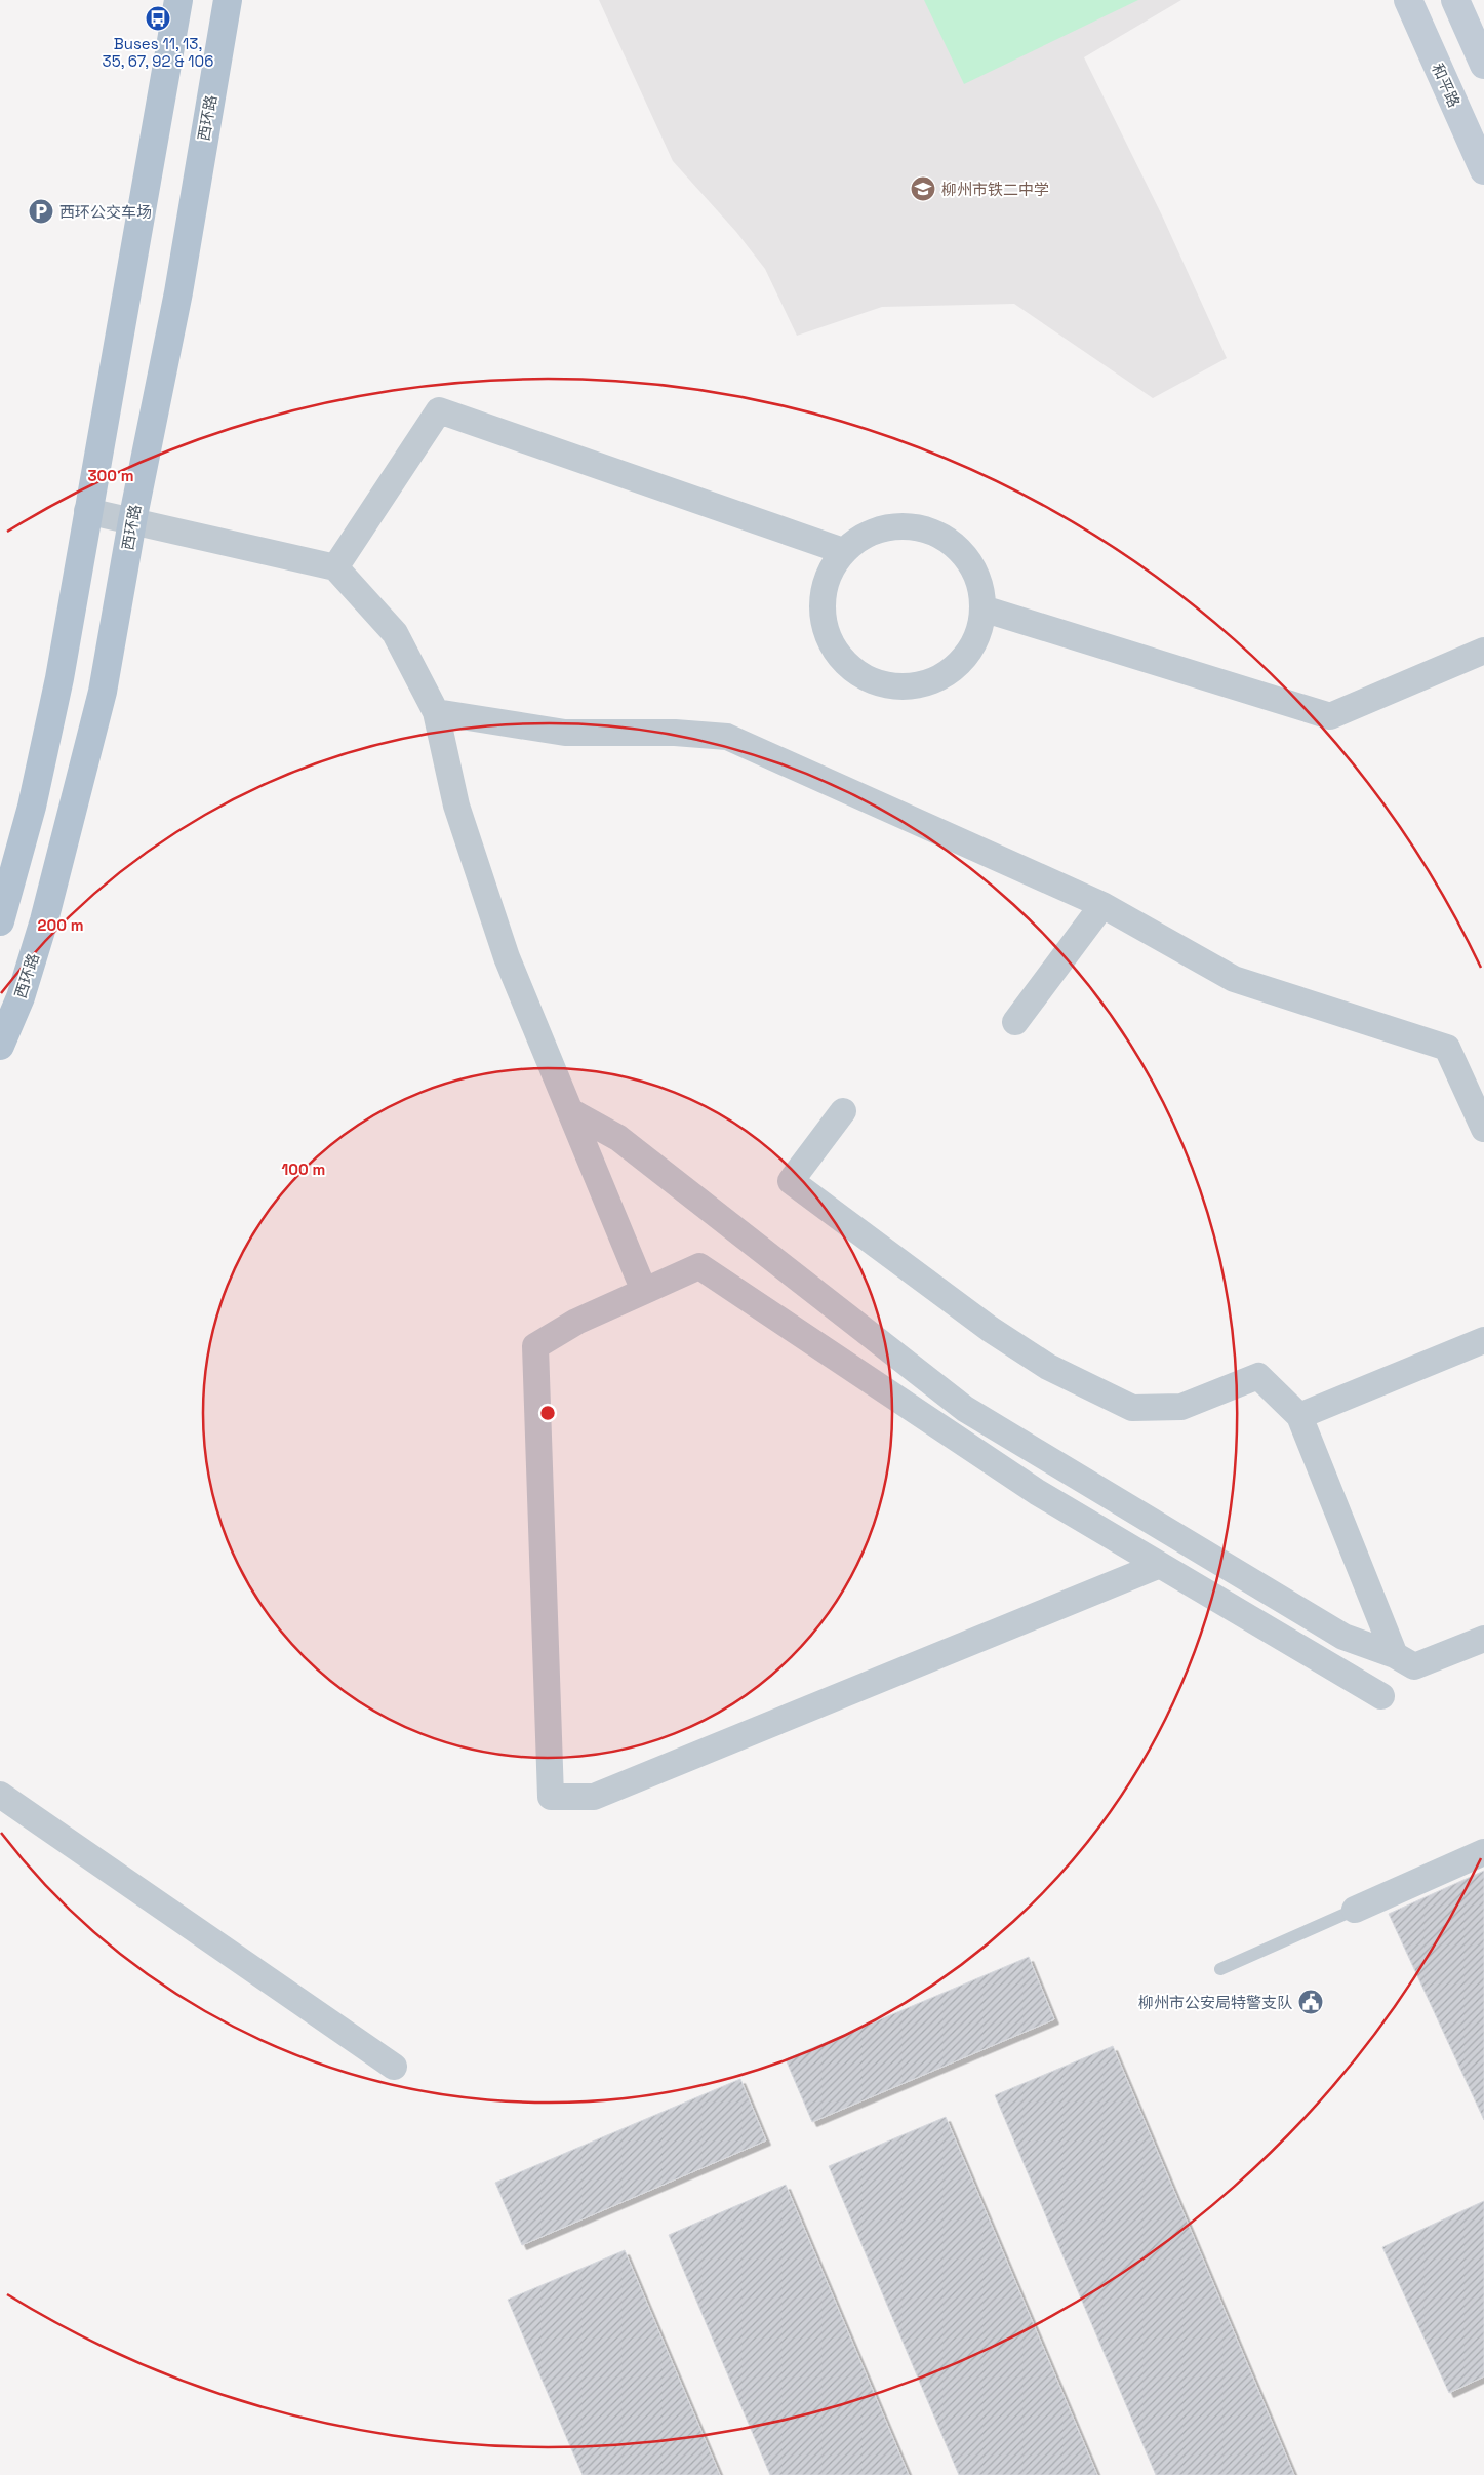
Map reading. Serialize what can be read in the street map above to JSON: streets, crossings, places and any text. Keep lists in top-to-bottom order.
{
  "streets": {
    "main road": ["和平路", "西环路"]
  },
  "places": {
    "bus stop": ["Buses 11, 13, 35, 67, 92 & 106"],
    "school or university": ["柳州市铁二中学"],
    "parking": ["西环公交车场"],
    "public building": ["柳州市公安局特警支队"]
  },
  "rings": ["300 m", "200 m", "100 m"]
}
